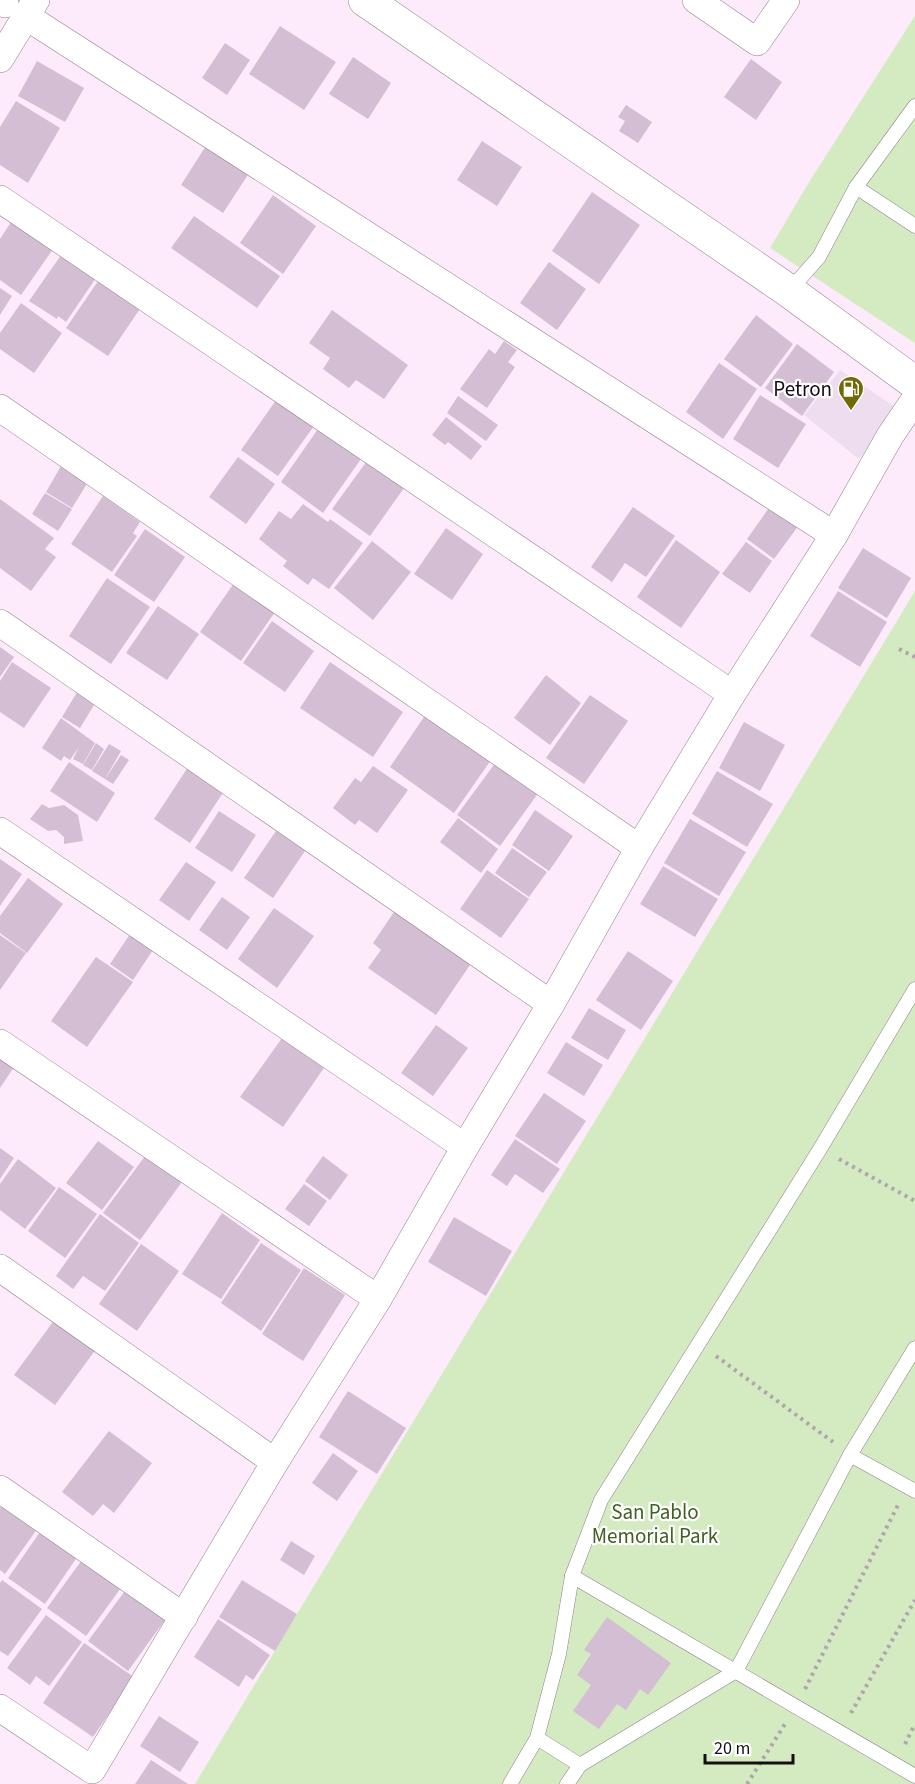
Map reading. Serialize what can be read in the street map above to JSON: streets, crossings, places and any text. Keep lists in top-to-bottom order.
{
  "parks": ["San Pablo Memorial Park"],
  "places": {
    "fuel station": ["Petron"]
  },
  "scale_bar": "20 m"
}
